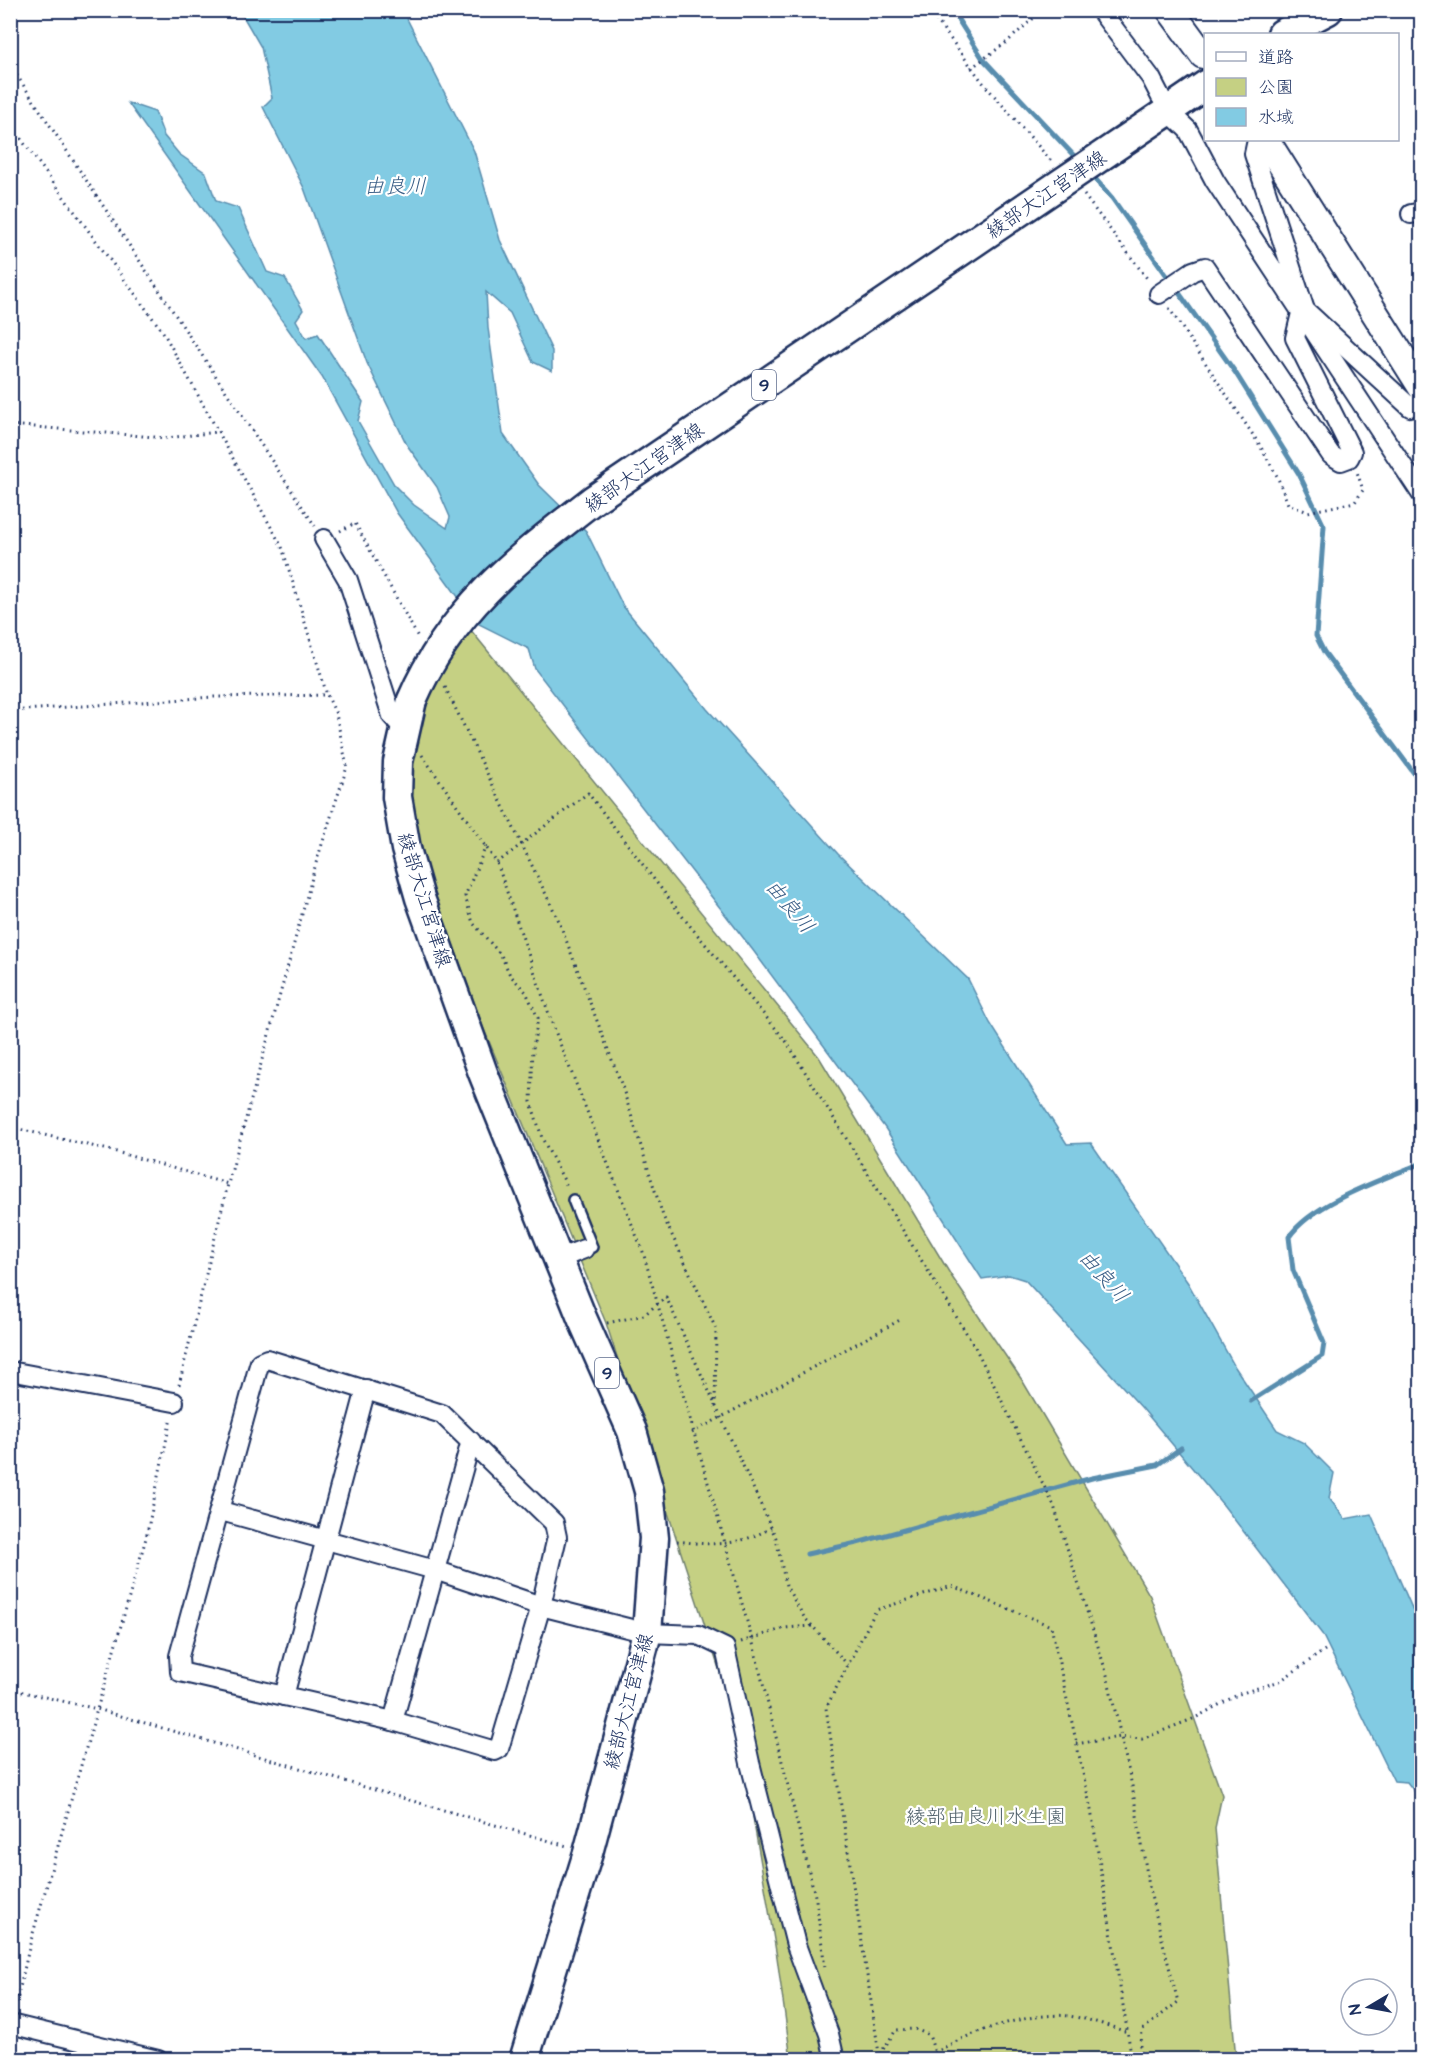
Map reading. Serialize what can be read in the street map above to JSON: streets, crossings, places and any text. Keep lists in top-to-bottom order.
{
  "streets": {
    "main road": ["綾部大江宮津線", "9"]
  },
  "water": ["由良川"],
  "parks": ["綾部由良川水生園"],
  "legend": ["道路", "公園", "水域"],
  "north": "left"
}
